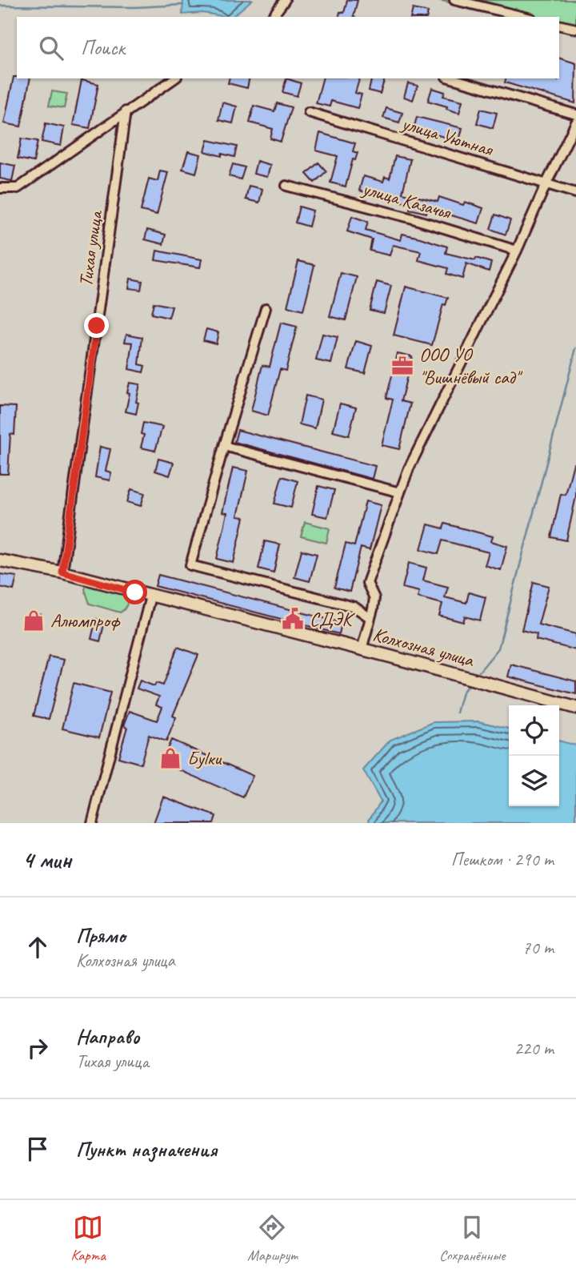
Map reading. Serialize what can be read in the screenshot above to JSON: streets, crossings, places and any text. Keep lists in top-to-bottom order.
{
  "streets": {
    "street": [
      "улица Уютная",
      "улица Казачья",
      "Тихая улица",
      "Колхозная улица"
    ]
  },
  "crossings": [
    ["Тихая улица", "Колхозная улица"]
  ],
  "places": {
    "office": ["ООО УО \"Вишнёвый сад\""],
    "public building": ["СДЭК"],
    "shop": ["Алюмпроф", "Буlки"]
  },
  "page": {
    "search": "Поиск",
    "heading": ["4 мин", "Пешком · 290 m"],
    "list": [
      ["Прямо", "Колхозная улица", "70 m"],
      ["Направо", "Тихая улица", "220 m"],
      "Пункт назначения"
    ],
    "nav": ["Карта", "Маршрут", "Сохранённые"]
  }
}
